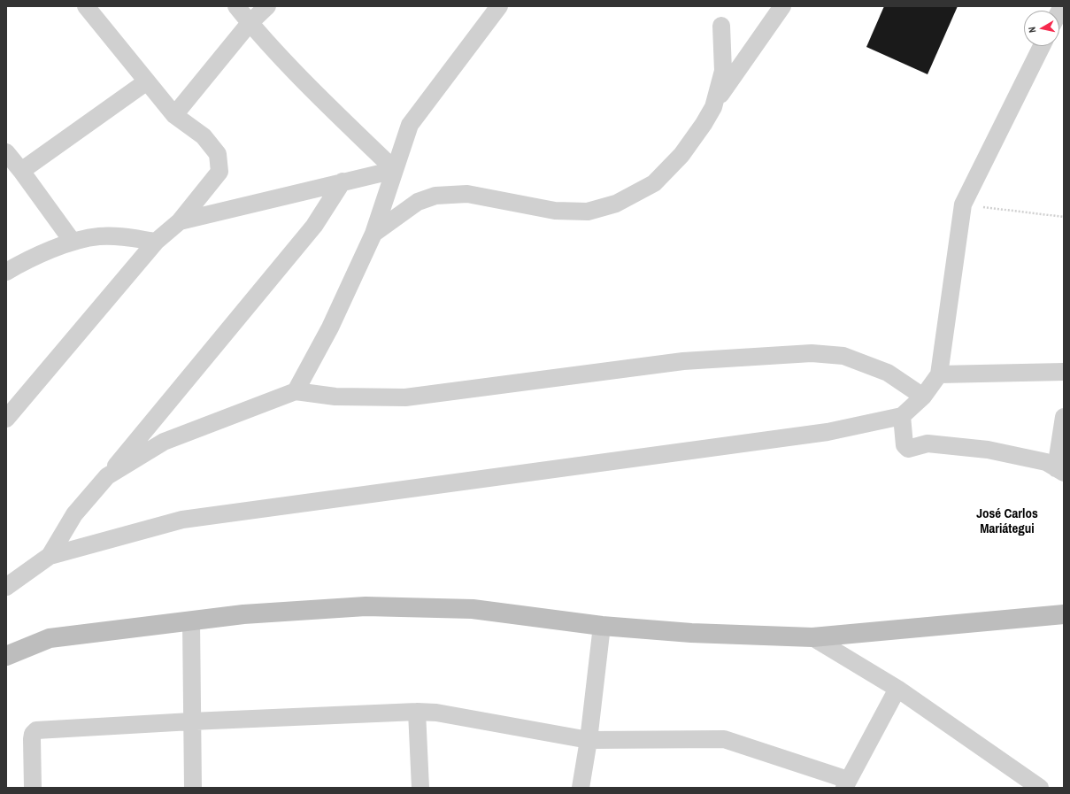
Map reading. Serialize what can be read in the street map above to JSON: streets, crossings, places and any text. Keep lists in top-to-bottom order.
{
  "districts": ["José Carlos Mariátegui"],
  "north": "left"
}
